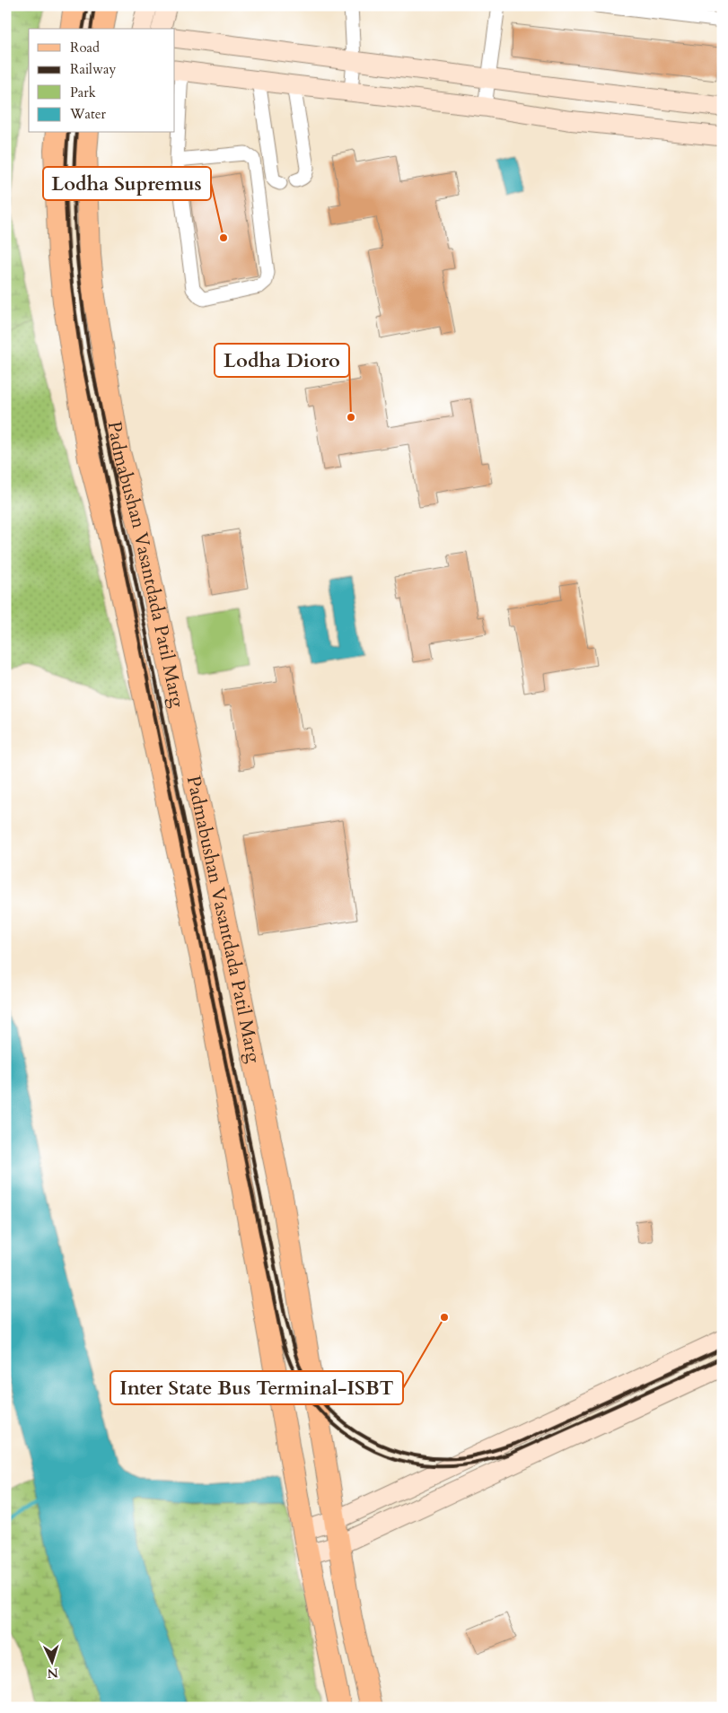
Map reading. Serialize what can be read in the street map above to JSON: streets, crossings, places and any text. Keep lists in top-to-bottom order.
{
  "streets": {
    "main road": ["Padmabushan Vasantdada Patil Marg"]
  },
  "places": ["Lodha Supremus", "Lodha Dioro", "Inter State Bus Terminal-ISBT"],
  "legend": [
    "Road",
    "Railway",
    "Park",
    "Water"
  ],
  "north": "bottom"
}
